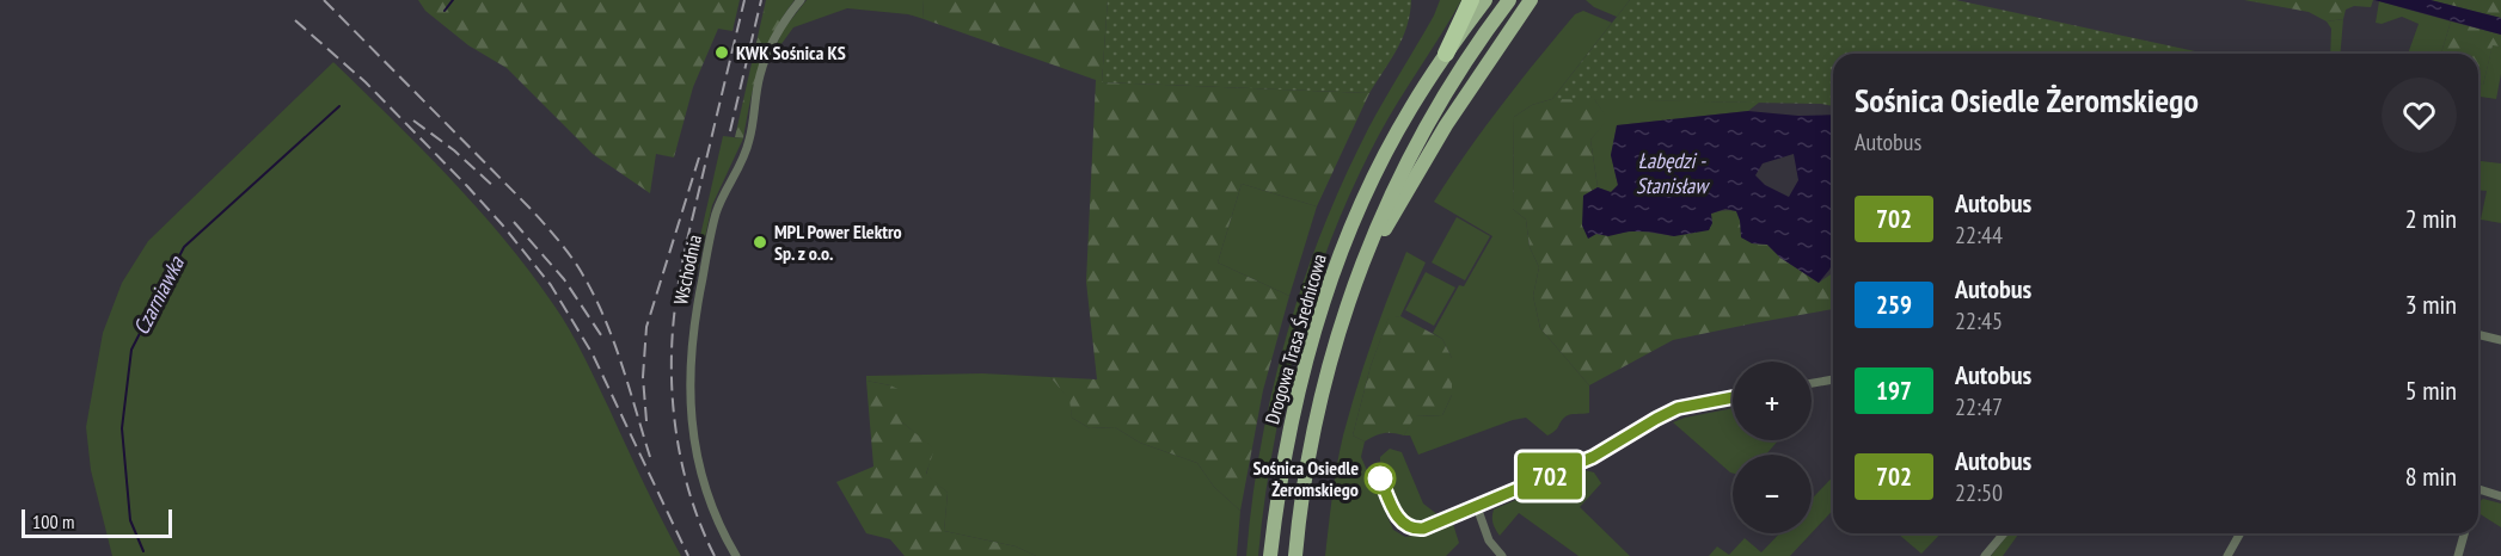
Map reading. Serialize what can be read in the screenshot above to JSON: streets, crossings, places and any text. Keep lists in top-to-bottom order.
{
  "streets": {
    "main road": ["Drogowa Trasa Średnicowa"],
    "street": ["Wschodnia"]
  },
  "water": ["Łabędzi - Stanisław", "Czarniawka"],
  "places": ["KWK Sośnica KS", "MPL Power Elektro Sp. z o.o.", "Sośnica Osiedle Żeromskiego"],
  "lines": ["bus line 702"],
  "scale_bar": "100 m",
  "page": {
    "on_map": "702",
    "heading": ["Sośnica Osiedle Żeromskiego", "Autobus"],
    "list": [
      {
        "mark": "702",
        "name": "Autobus",
        "note": "22:44",
        "value": "2 min"
      },
      {
        "mark": "259",
        "name": "Autobus",
        "note": "22:45",
        "value": "3 min"
      },
      {
        "mark": "197",
        "name": "Autobus",
        "note": "22:47",
        "value": "5 min"
      },
      {
        "mark": "702",
        "name": "Autobus",
        "note": "22:50",
        "value": "8 min"
      }
    ],
    "map_buttons": ["+", "−"],
    "scale": "100 m"
  }
}
